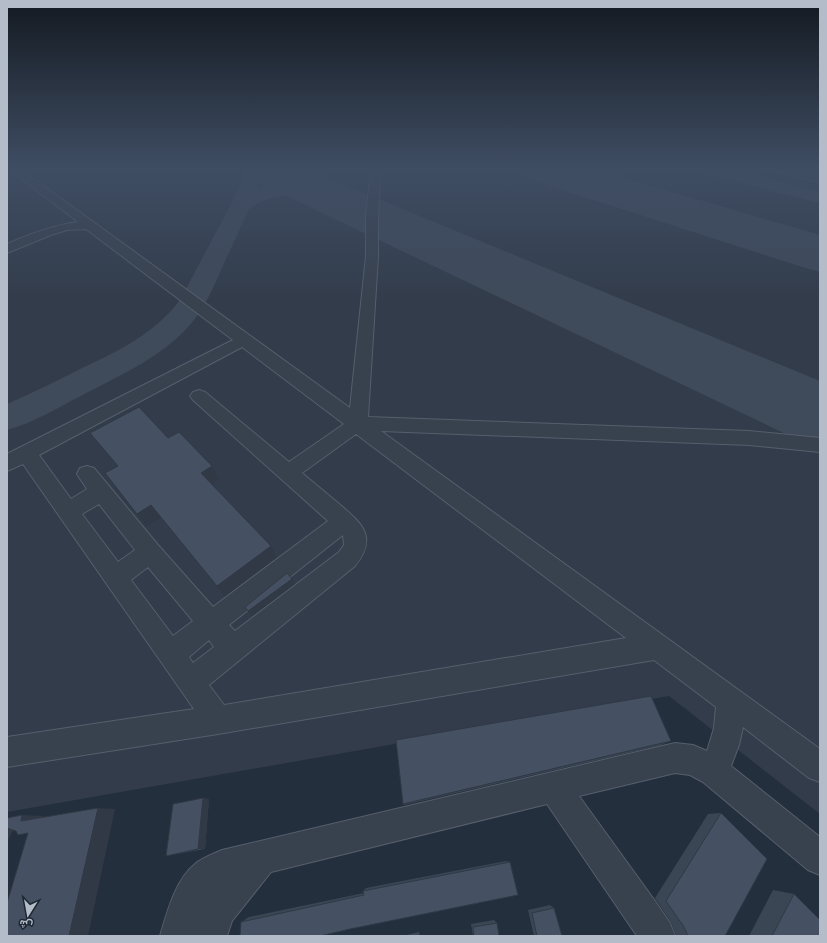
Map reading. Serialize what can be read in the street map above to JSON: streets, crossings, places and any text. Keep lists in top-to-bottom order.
{
  "north": "bottom"
}
